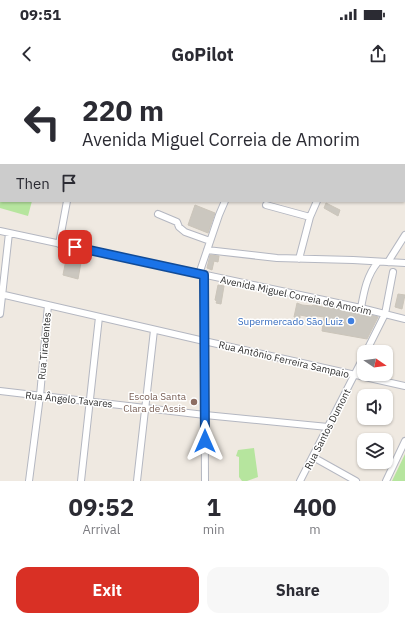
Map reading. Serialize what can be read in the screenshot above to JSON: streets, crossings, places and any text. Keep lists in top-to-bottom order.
{
  "streets": {
    "street": [
      "Avenida Miguel Correia de Amorim",
      "Rua Tiradentes",
      "Rua Antônio Ferreira Sampaio",
      "Rua Ângelo Tavares",
      "Rua Santos Dumont"
    ]
  },
  "crossings": [
    ["Rua Tiradentes", "Rua Antônio Ferreira Sampaio"],
    ["Rua Tiradentes", "Rua Ângelo Tavares"],
    ["Rua Antônio Ferreira Sampaio", "Rua Santos Dumont"],
    ["Rua Ângelo Tavares", "Rua Santos Dumont"]
  ],
  "places": ["Supermercado São Luiz", "Escola Santa Clara de Assis"],
  "north": "right",
  "page": {
    "status": "09:51",
    "header": "GoPilot",
    "turn": ["220 m", "Avenida Miguel Correia de Amorim"],
    "then": "Then",
    "eta": [
      "09:52",
      "Arrival",
      "1",
      "min",
      "400",
      "m"
    ],
    "buttons": ["Exit", "Share"]
  }
}
